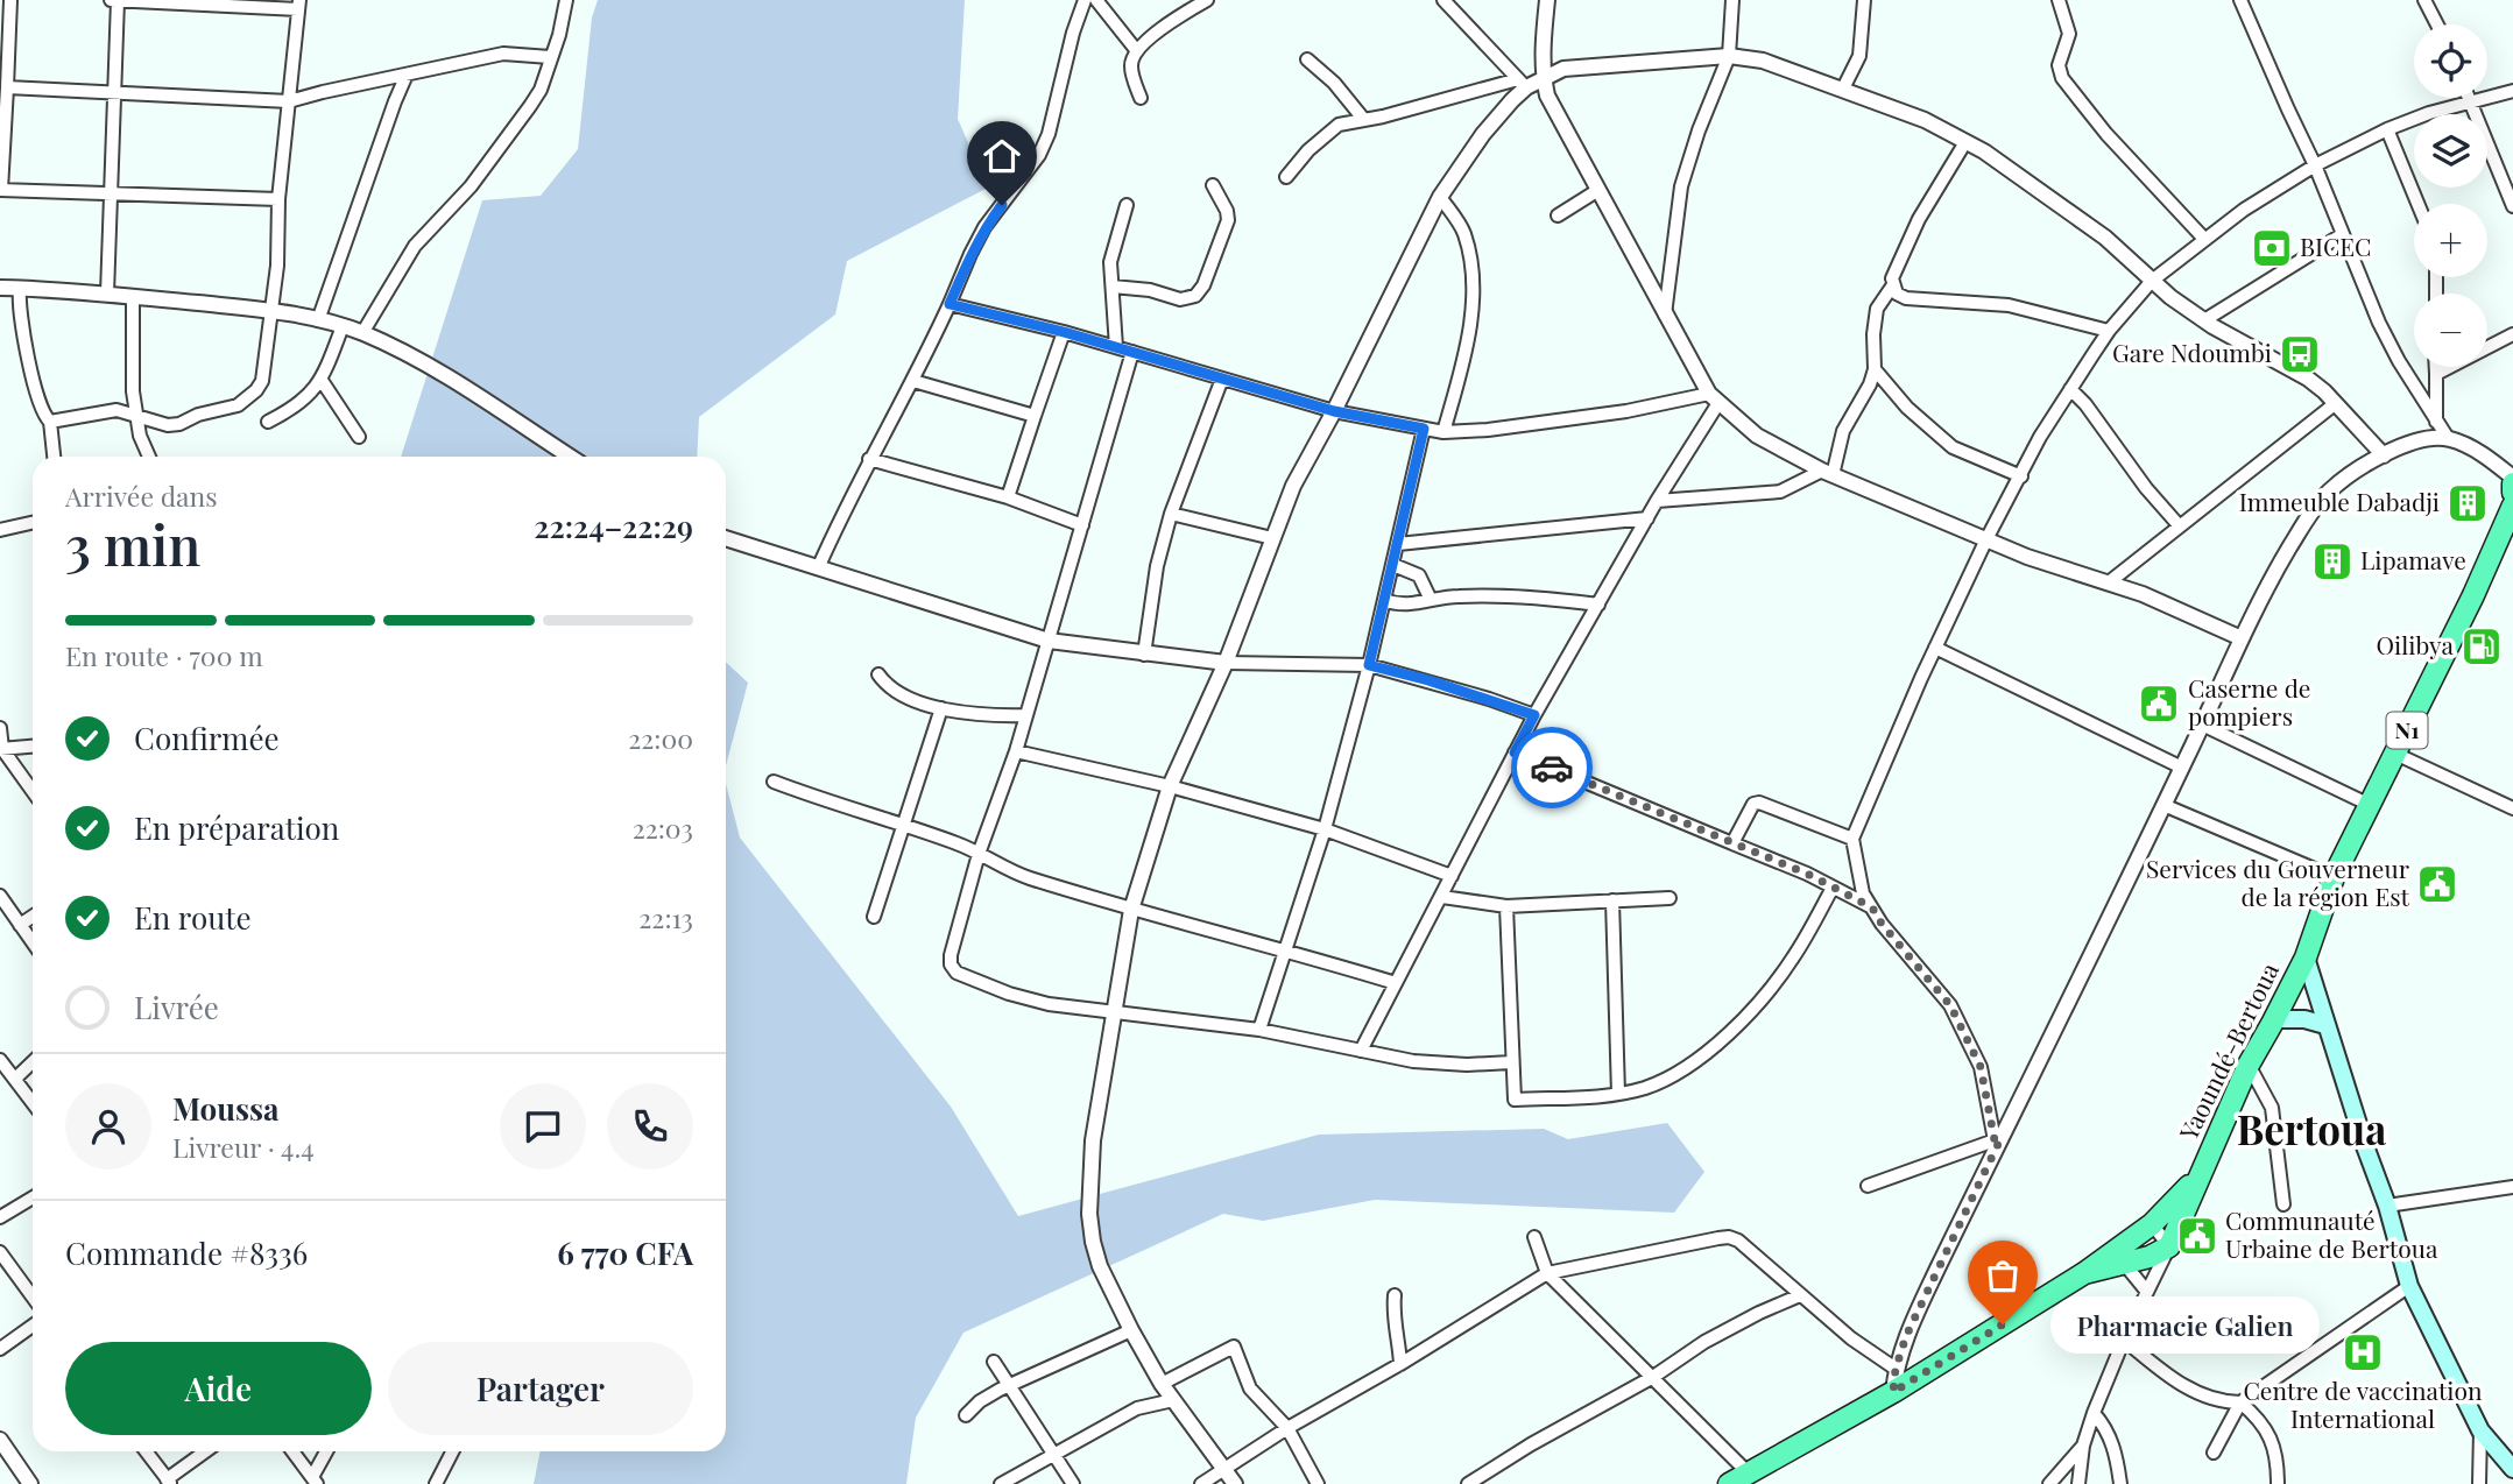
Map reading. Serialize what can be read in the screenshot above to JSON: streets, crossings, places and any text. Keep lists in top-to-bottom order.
{
  "streets": {
    "highway": ["N1", "Yaoundé-Bertoua"]
  },
  "crossings": [
    ["N1", "Yaoundé-Bertoua"]
  ],
  "districts": ["Bertoua"],
  "places": {
    "bank": ["BICEC"],
    "bus stop": ["Gare Ndoumbi"],
    "building": ["Immeuble Dabadji", "Lipamave"],
    "fuel station": ["Oilibya"],
    "public building": ["Caserne de pompiers", "Services du Gouverneur de la région Est", "Communauté Urbaine de Bertoua"],
    "other": ["Pharmacie Galien"],
    "hospital": ["Centre de vaccination International"]
  },
  "page": {
    "map_buttons": ["+", "−"],
    "heading": ["3 min", "Arrivée dans", "22:24–22:29"],
    "panel": [
      "Moussa",
      "Livreur · 4.4",
      "Commande #8336",
      "6 770 CFA"
    ],
    "bar": "En route · 700 m",
    "list": [
      ["Confirmée", "22:00"],
      ["En préparation", "22:03"],
      ["En route", "22:13"],
      "Livrée"
    ],
    "bubble": "Pharmacie Galien",
    "buttons": ["Aide", "Partager"]
  }
}
